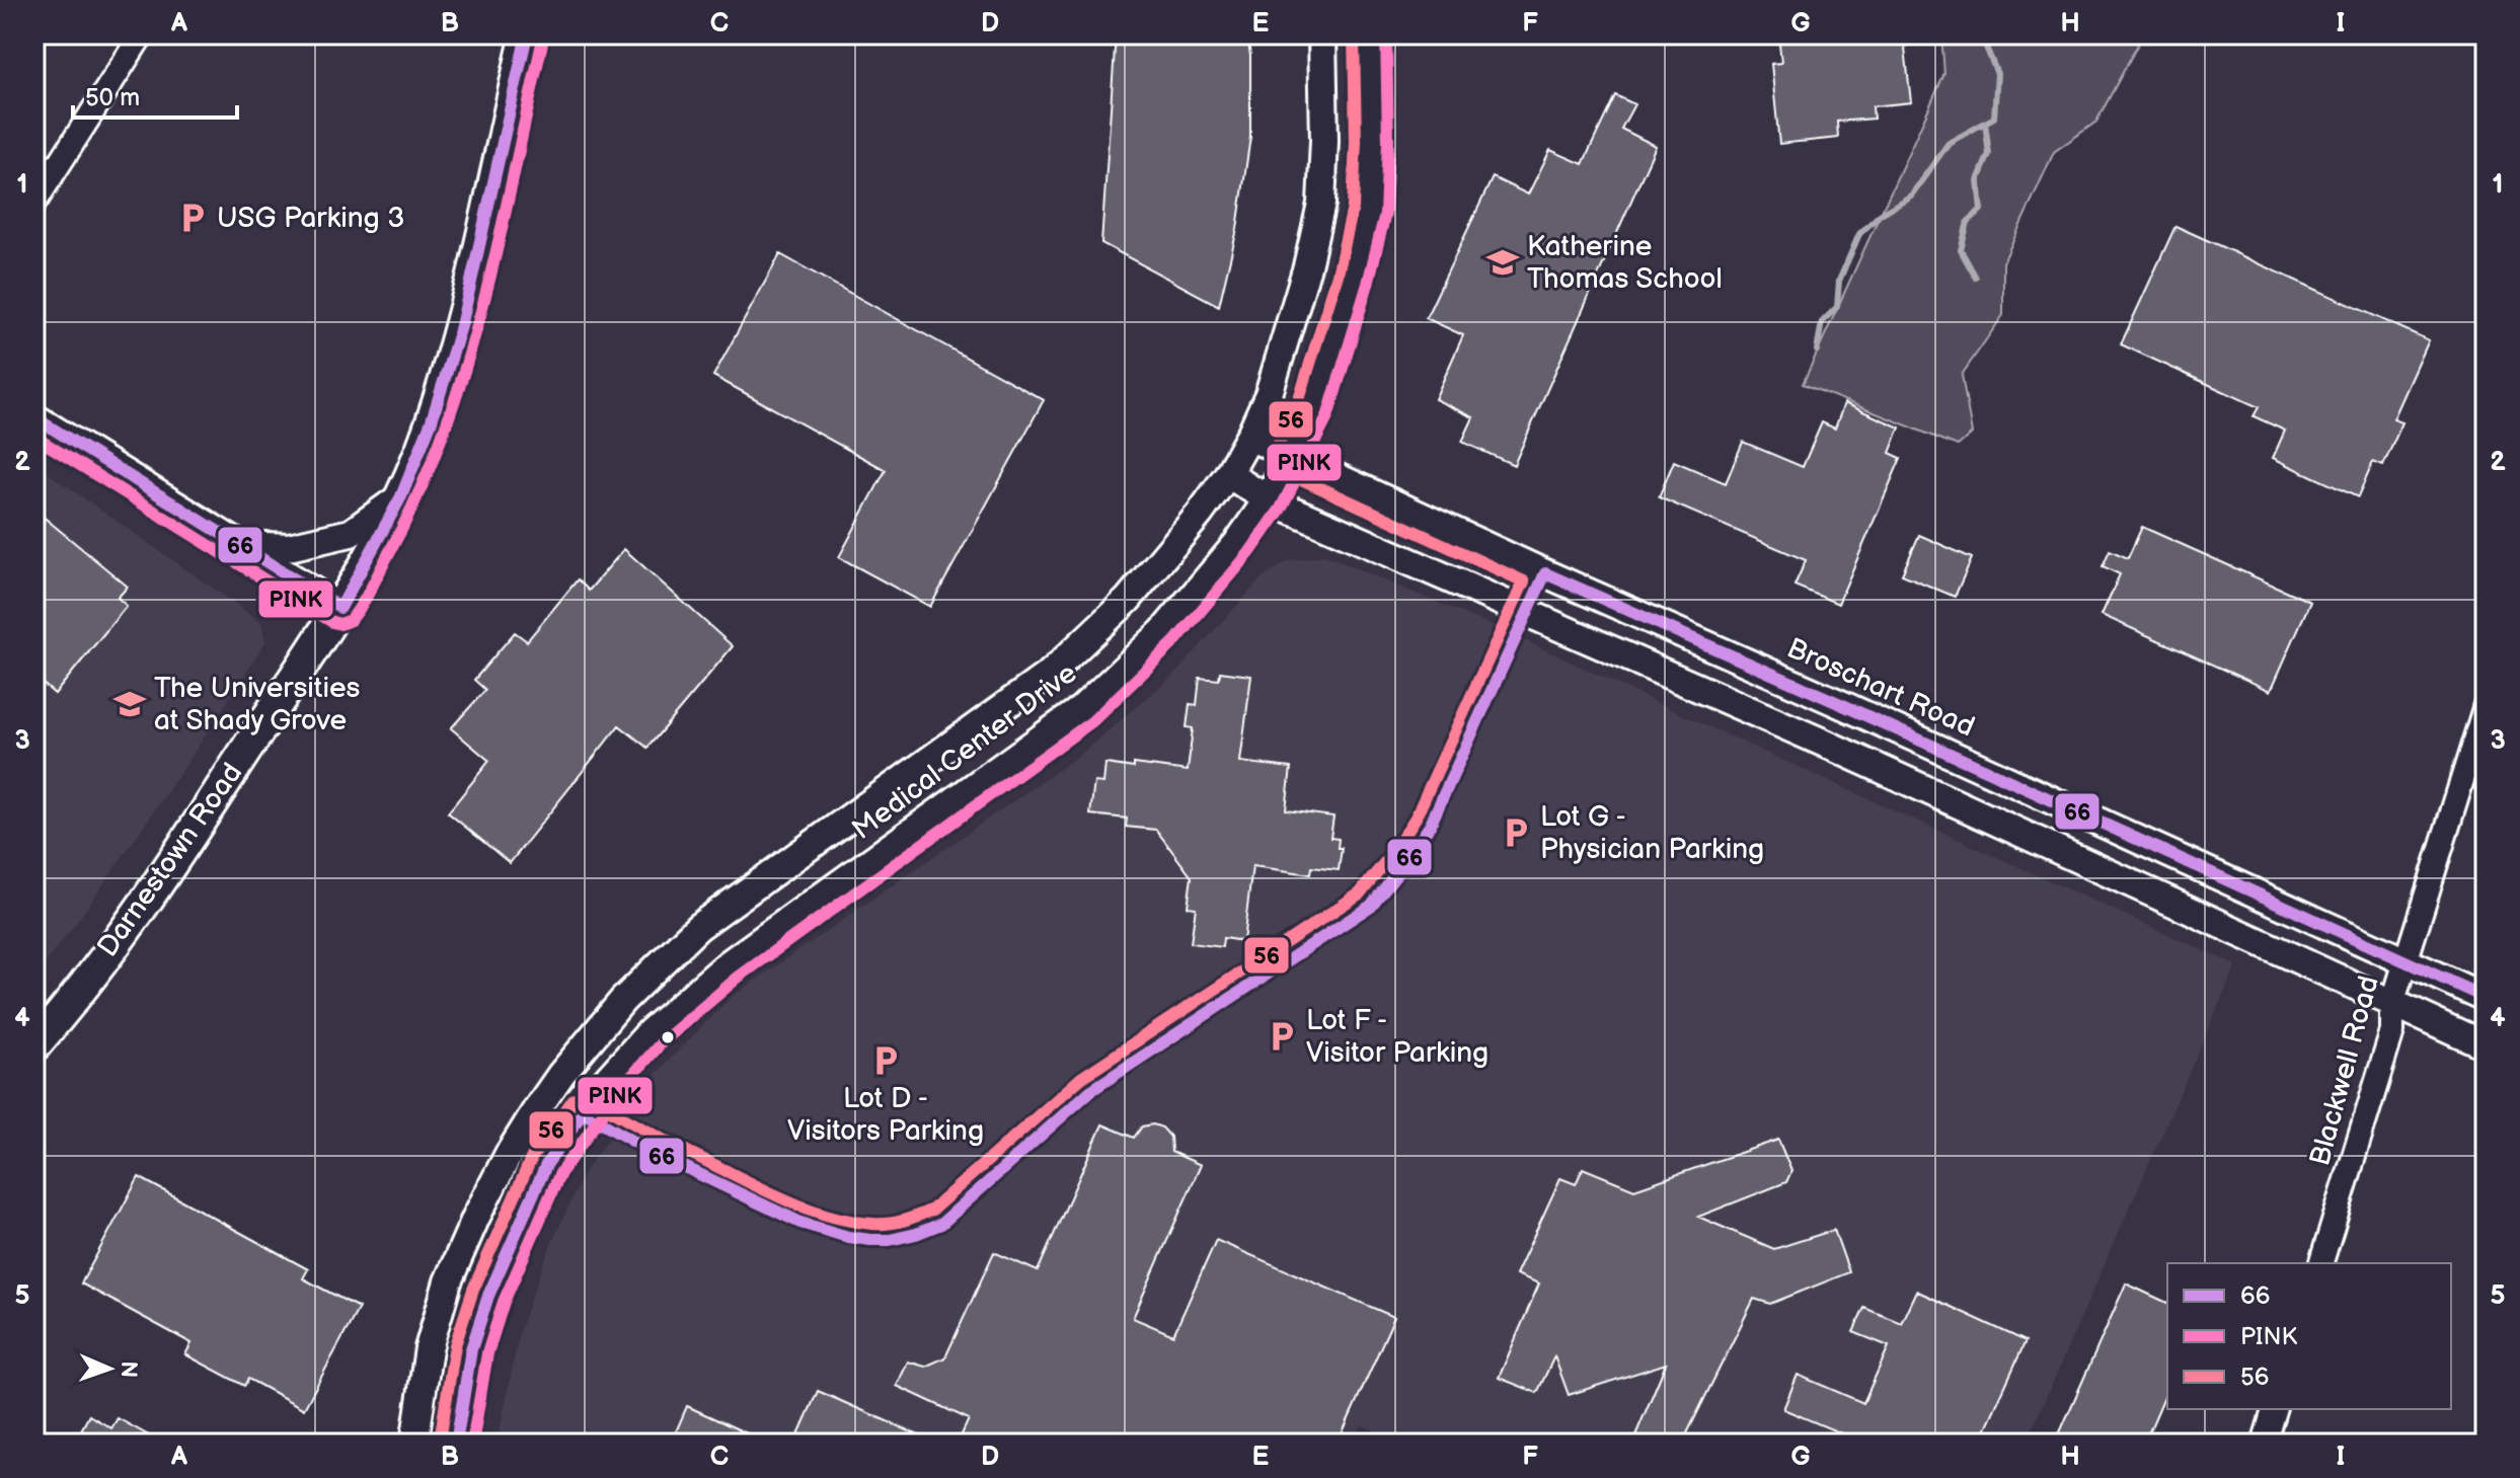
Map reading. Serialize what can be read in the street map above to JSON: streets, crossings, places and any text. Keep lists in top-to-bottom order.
{
  "streets": {
    "main road": ["Darnestown Road"],
    "street": ["Broschart Road", "Medical Center Drive", "Blackwell Road"]
  },
  "crossings": [
    ["Broschart Road", "Medical Center Drive"],
    ["Broschart Road", "Blackwell Road"]
  ],
  "places": {
    "parking": [
      "USG Parking 3",
      "Lot G - Physician Parking",
      "Lot F - Visitor Parking",
      "Lot D - Visitors Parking"
    ],
    "school or university": ["Katherine Thomas School", "The Universities at Shady Grove"]
  },
  "lines": ["transit line 66", "transit line PINK", "transit line 56"],
  "legend": ["66", "PINK", "56"],
  "scale_bar": "50 m",
  "north": "right",
  "grid": {
    "columns": [
      "A",
      "B",
      "C",
      "D",
      "E",
      "F",
      "G",
      "H",
      "I"
    ],
    "rows": [
      "1",
      "2",
      "3",
      "4",
      "5"
    ]
  }
}
